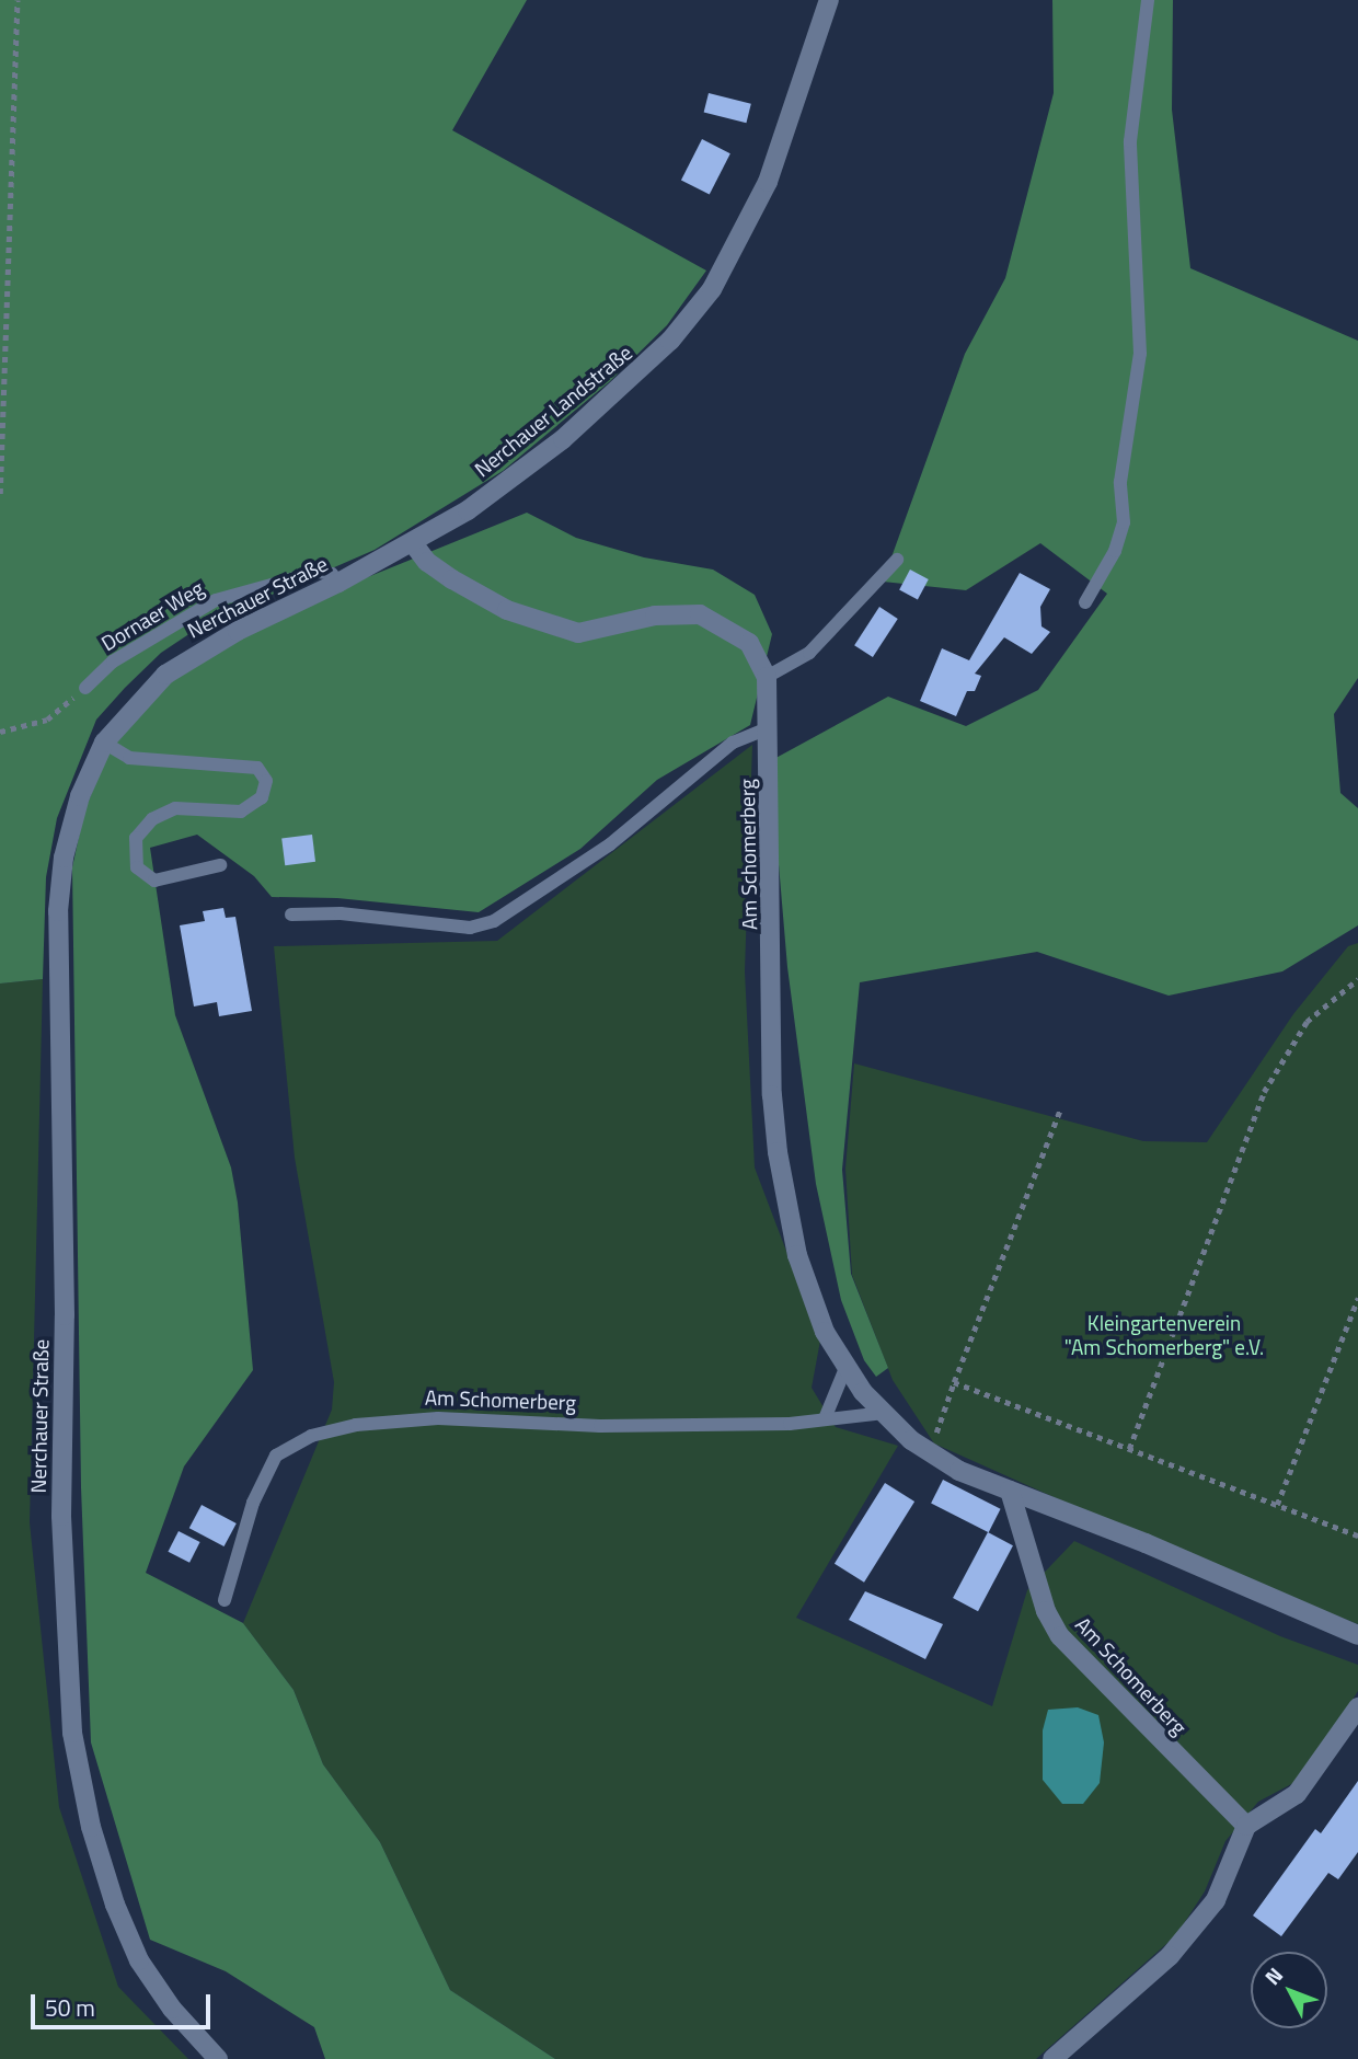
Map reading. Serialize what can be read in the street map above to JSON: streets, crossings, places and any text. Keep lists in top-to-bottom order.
{
  "streets": {
    "street": ["Nerchauer Landstraße", "Nerchauer Straße", "Am Schomerberg"],
    "lane": ["Dornaer Weg"]
  },
  "crossings": [
    ["Nerchauer Landstraße", "Nerchauer Straße"],
    ["Nerchauer Landstraße", "Am Schomerberg"],
    ["Nerchauer Straße", "Dornaer Weg"],
    ["Nerchauer Straße", "Am Schomerberg"]
  ],
  "parks": ["Kleingartenverein \"Am Schomerberg\" e.V."],
  "scale_bar": "50 m",
  "north": "top left"
}
